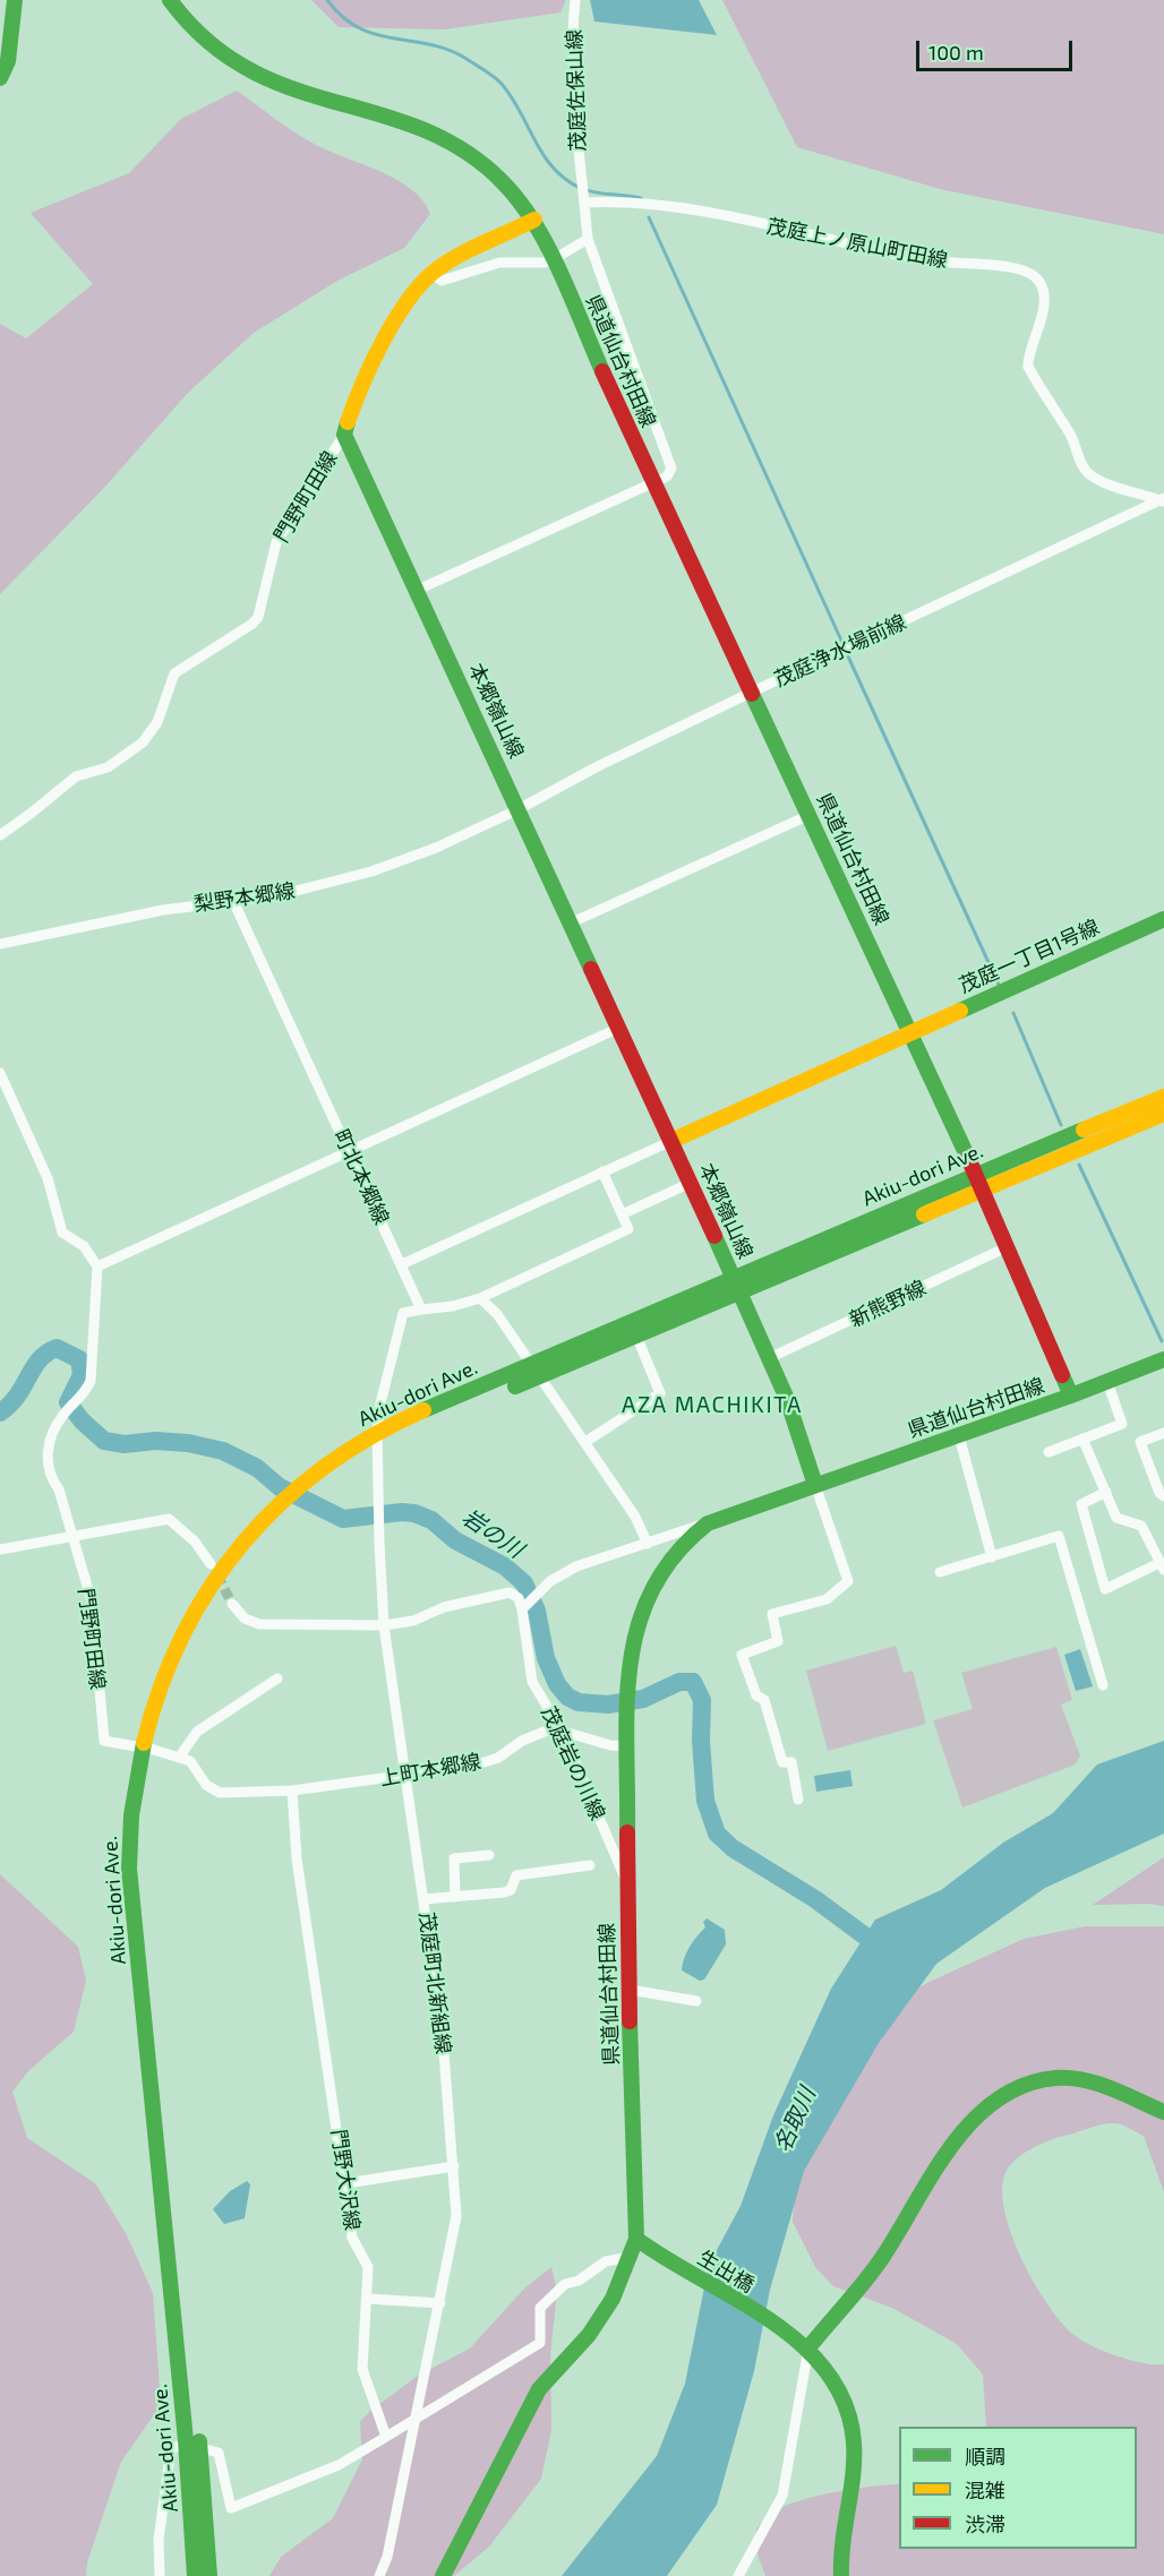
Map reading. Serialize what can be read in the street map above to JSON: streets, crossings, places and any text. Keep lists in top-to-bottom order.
{
  "streets": {
    "main road": [
      "県道仙台村田線",
      "本郷嶺山線",
      "茂庭一丁目1号線",
      "Akiu-dori Ave.",
      "生出橋"
    ],
    "street": [
      "茂庭佐保山線",
      "茂庭上ノ原山町田線",
      "門野町田線",
      "茂庭浄水場前線",
      "梨野本郷線",
      "町北本郷線",
      "新熊野線",
      "茂庭岩の川線",
      "上町本郷線",
      "茂庭町北新組線",
      "門野大沢線"
    ]
  },
  "crossings": [
    ["茂庭佐保山線", "茂庭上ノ原山町田線"],
    ["茂庭佐保山線", "県道仙台村田線"],
    ["茂庭上ノ原山町田線", "茂庭浄水場前線"],
    ["県道仙台村田線", "茂庭浄水場前線"],
    ["県道仙台村田線", "本郷嶺山線"],
    ["県道仙台村田線", "茂庭一丁目1号線"],
    ["県道仙台村田線", "Akiu-dori Ave."],
    ["県道仙台村田線", "新熊野線"],
    ["県道仙台村田線", "茂庭岩の川線"],
    ["県道仙台村田線", "生出橋"],
    ["門野町田線", "本郷嶺山線"],
    ["門野町田線", "Akiu-dori Ave."],
    ["茂庭浄水場前線", "本郷嶺山線"],
    ["茂庭浄水場前線", "梨野本郷線"],
    ["本郷嶺山線", "梨野本郷線"],
    ["本郷嶺山線", "茂庭一丁目1号線"],
    ["本郷嶺山線", "Akiu-dori Ave."],
    ["本郷嶺山線", "新熊野線"],
    ["梨野本郷線", "町北本郷線"],
    ["Akiu-dori Ave.", "茂庭町北新組線"],
    ["町北本郷線", "茂庭町北新組線"],
    ["茂庭岩の川線", "上町本郷線"],
    ["上町本郷線", "茂庭町北新組線"],
    ["上町本郷線", "門野大沢線"]
  ],
  "districts": ["AZA MACHIKITA"],
  "water": ["岩の川", "名取川"],
  "legend": ["順調", "混雑", "渋滞"],
  "scale_bar": "100 m"
}
